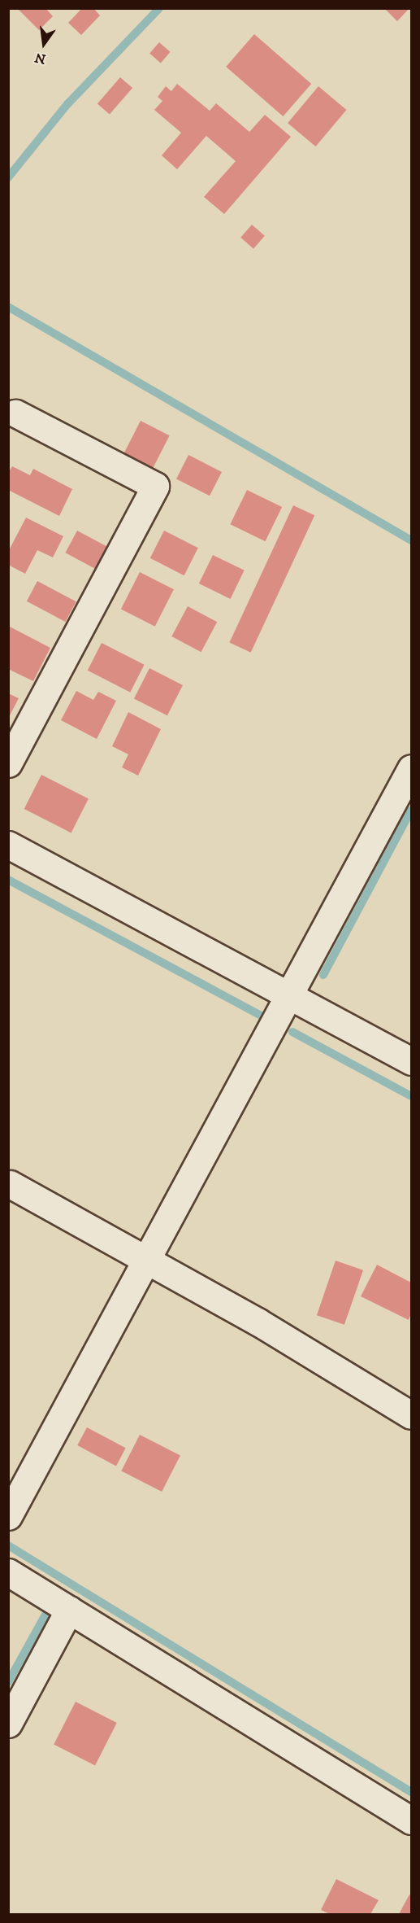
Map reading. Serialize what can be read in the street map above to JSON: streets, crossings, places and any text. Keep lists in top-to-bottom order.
{
  "north": "bottom"
}
